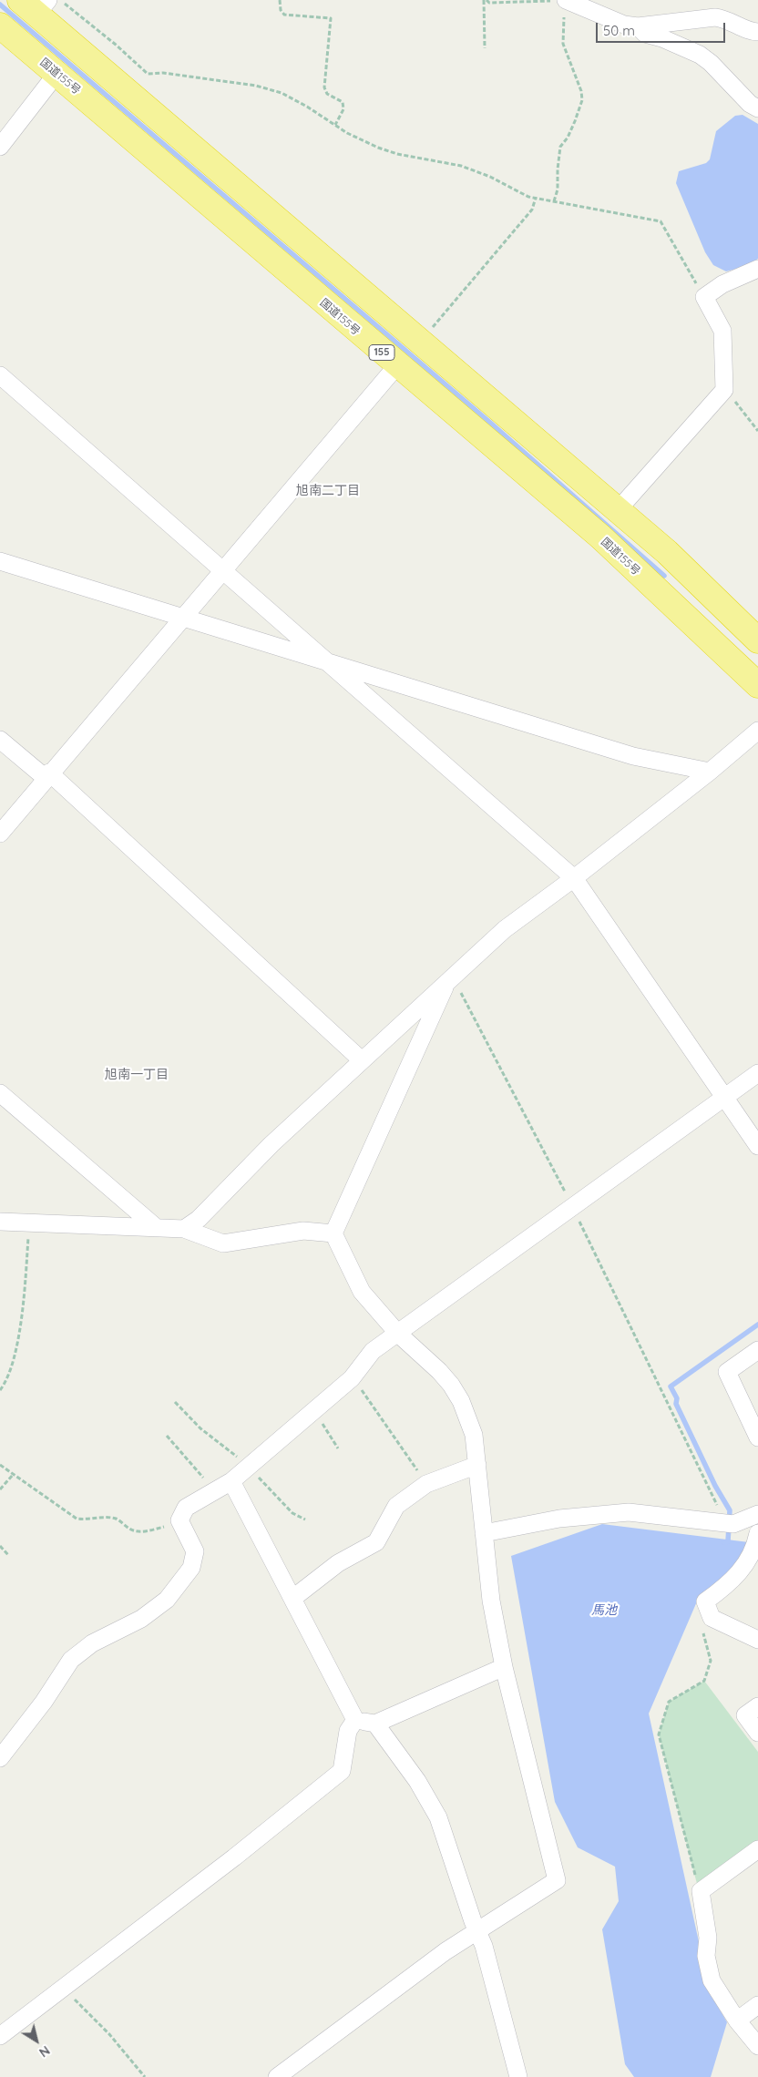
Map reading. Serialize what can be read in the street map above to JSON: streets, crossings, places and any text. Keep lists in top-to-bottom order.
{
  "streets": {
    "highway": ["国道155号", "155"]
  },
  "districts": ["旭南二丁目", "旭南一丁目"],
  "water": ["馬池"],
  "scale_bar": "50 m",
  "north": "bottom right"
}
